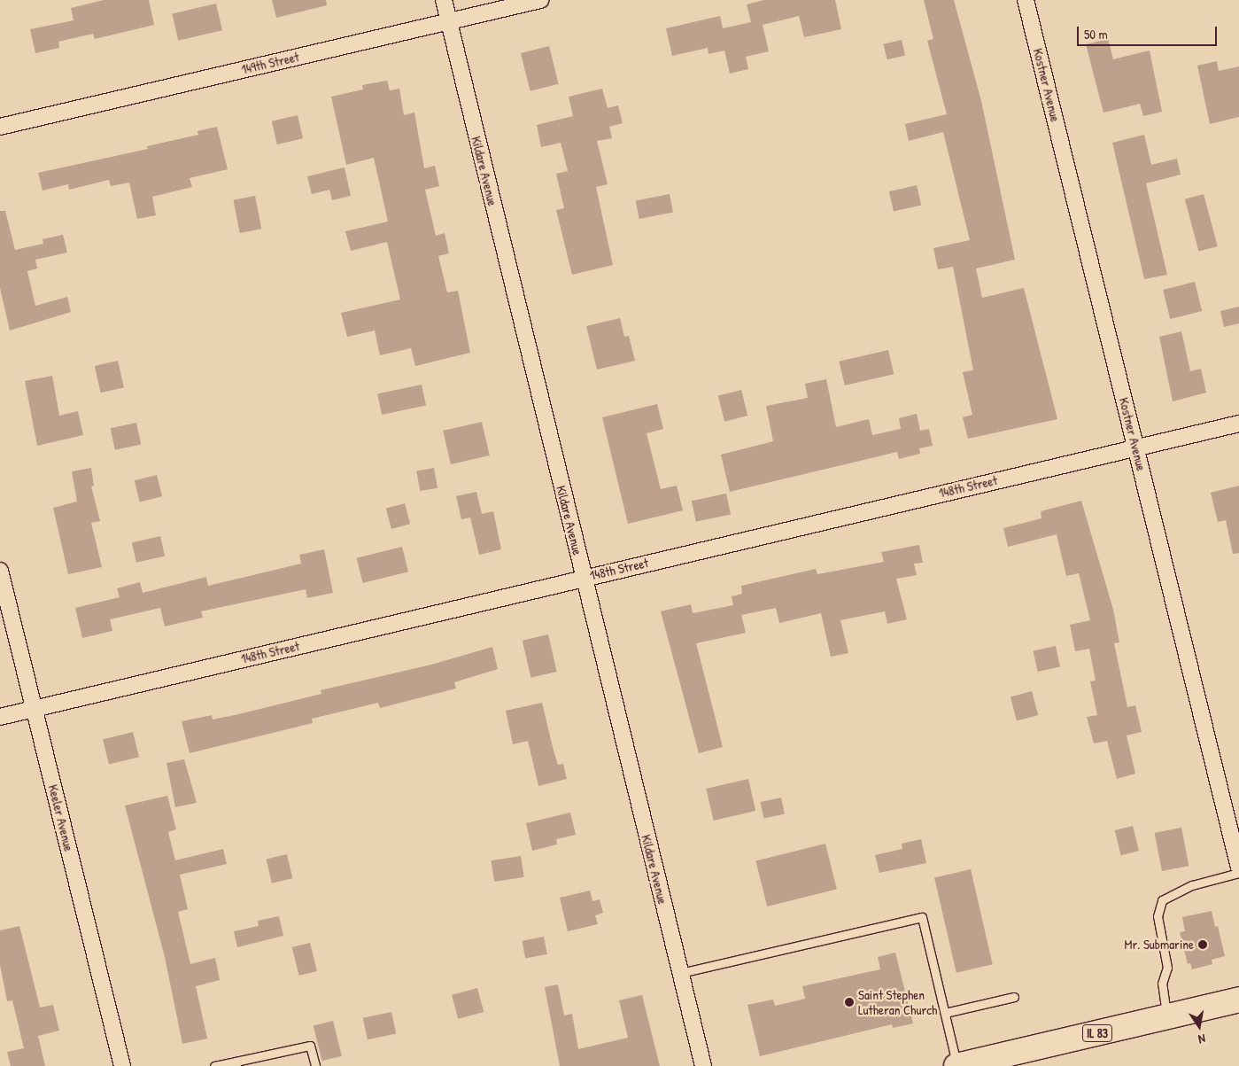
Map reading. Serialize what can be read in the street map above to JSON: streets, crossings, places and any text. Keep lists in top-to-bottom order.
{
  "streets": {
    "main road": ["IL 83"],
    "street": [
      "149th Street",
      "Kostner Avenue",
      "Kildare Avenue",
      "148th Street",
      "Keeler Avenue"
    ]
  },
  "crossings": [
    ["149th Street", "Kildare Avenue"],
    ["Kostner Avenue", "148th Street"],
    ["Kildare Avenue", "148th Street"],
    ["148th Street", "Keeler Avenue"]
  ],
  "places": ["Mr. Submarine", "Saint Stephen Lutheran Church"],
  "scale_bar": "50 m",
  "north": "bottom"
}
